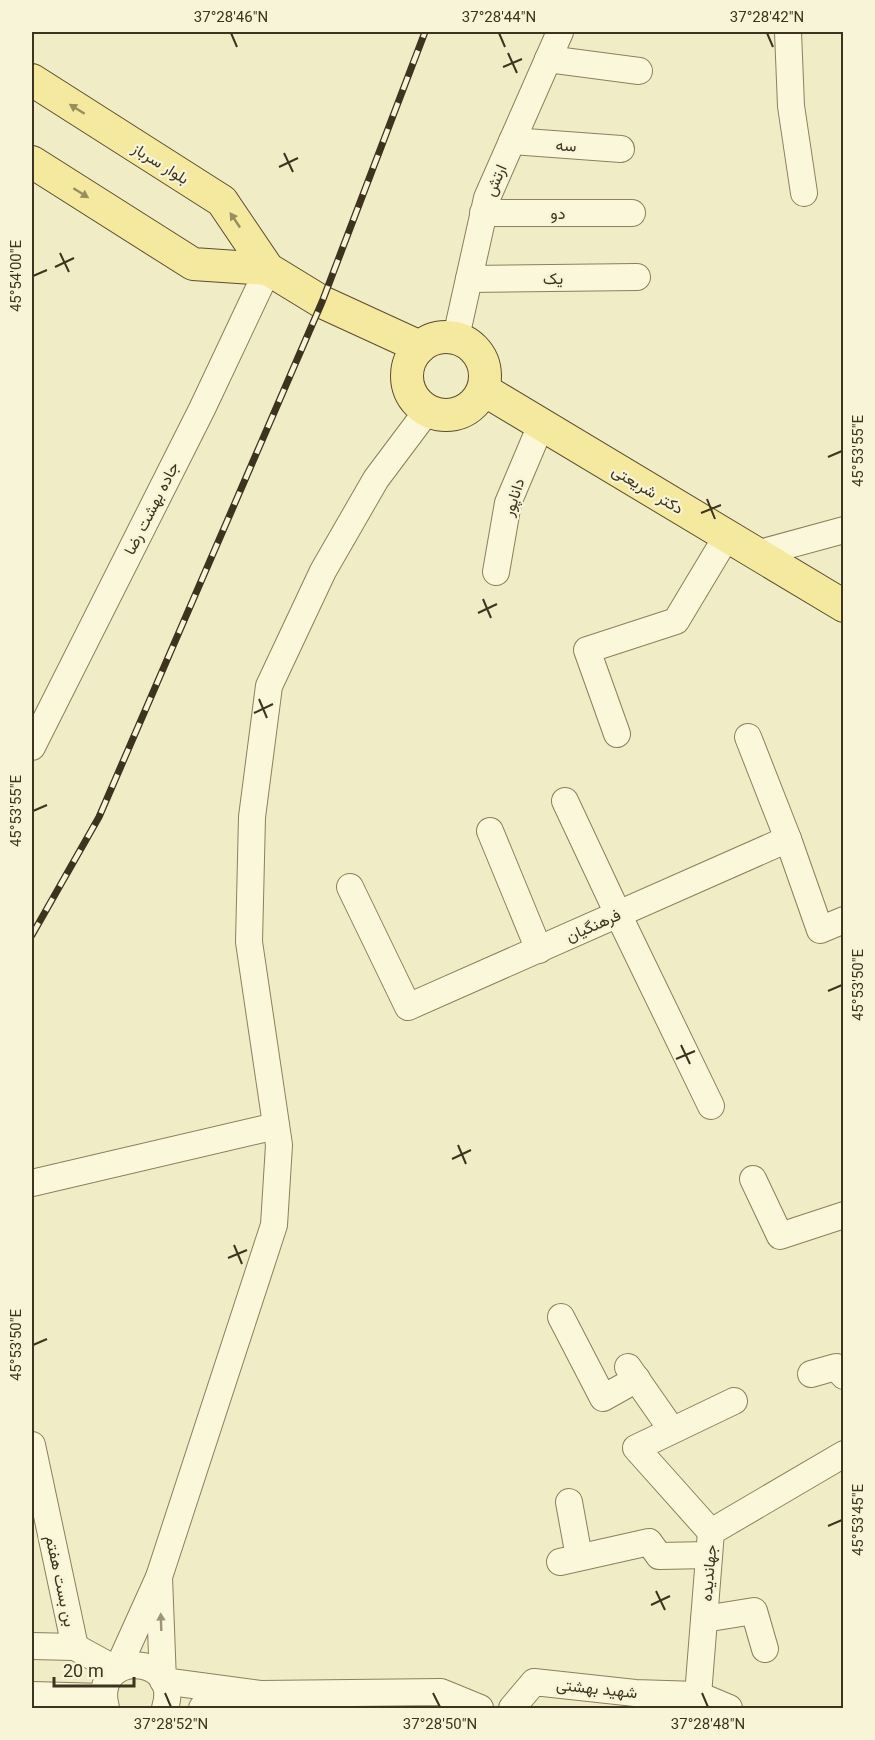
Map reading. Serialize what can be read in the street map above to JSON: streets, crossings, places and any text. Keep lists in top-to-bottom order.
{
  "streets": {
    "main road": ["بلوار سرباز", "دکتر شریعتی"],
    "street": [
      "سه",
      "ارتش",
      "دو",
      "یک",
      "داناپور",
      "جاده بهشت رضا",
      "فرهنگیان",
      "جهاندیده",
      "بن بست هفتم",
      "شهید بهشتی"
    ]
  },
  "crossings": [
    ["سه", "ارتش"],
    ["بلوار سرباز", "ارتش"],
    ["بلوار سرباز", "دکتر شریعتی"],
    ["بلوار سرباز", "جاده بهشت رضا"],
    ["ارتش", "دو"],
    ["ارتش", "یک"],
    ["ارتش", "دکتر شریعتی"],
    ["دکتر شریعتی", "داناپور"],
    ["جهاندیده", "شهید بهشتی"]
  ],
  "scale_bar": "20 m",
  "coordinates": [
    "37°28'46\"N",
    "37°28'44\"N",
    "37°28'42\"N",
    "45°54'00\"E",
    "45°53'55\"E",
    "45°53'50\"E",
    "45°53'45\"E",
    "37°28'52\"N",
    "37°28'50\"N",
    "37°28'48\"N"
  ]
}
